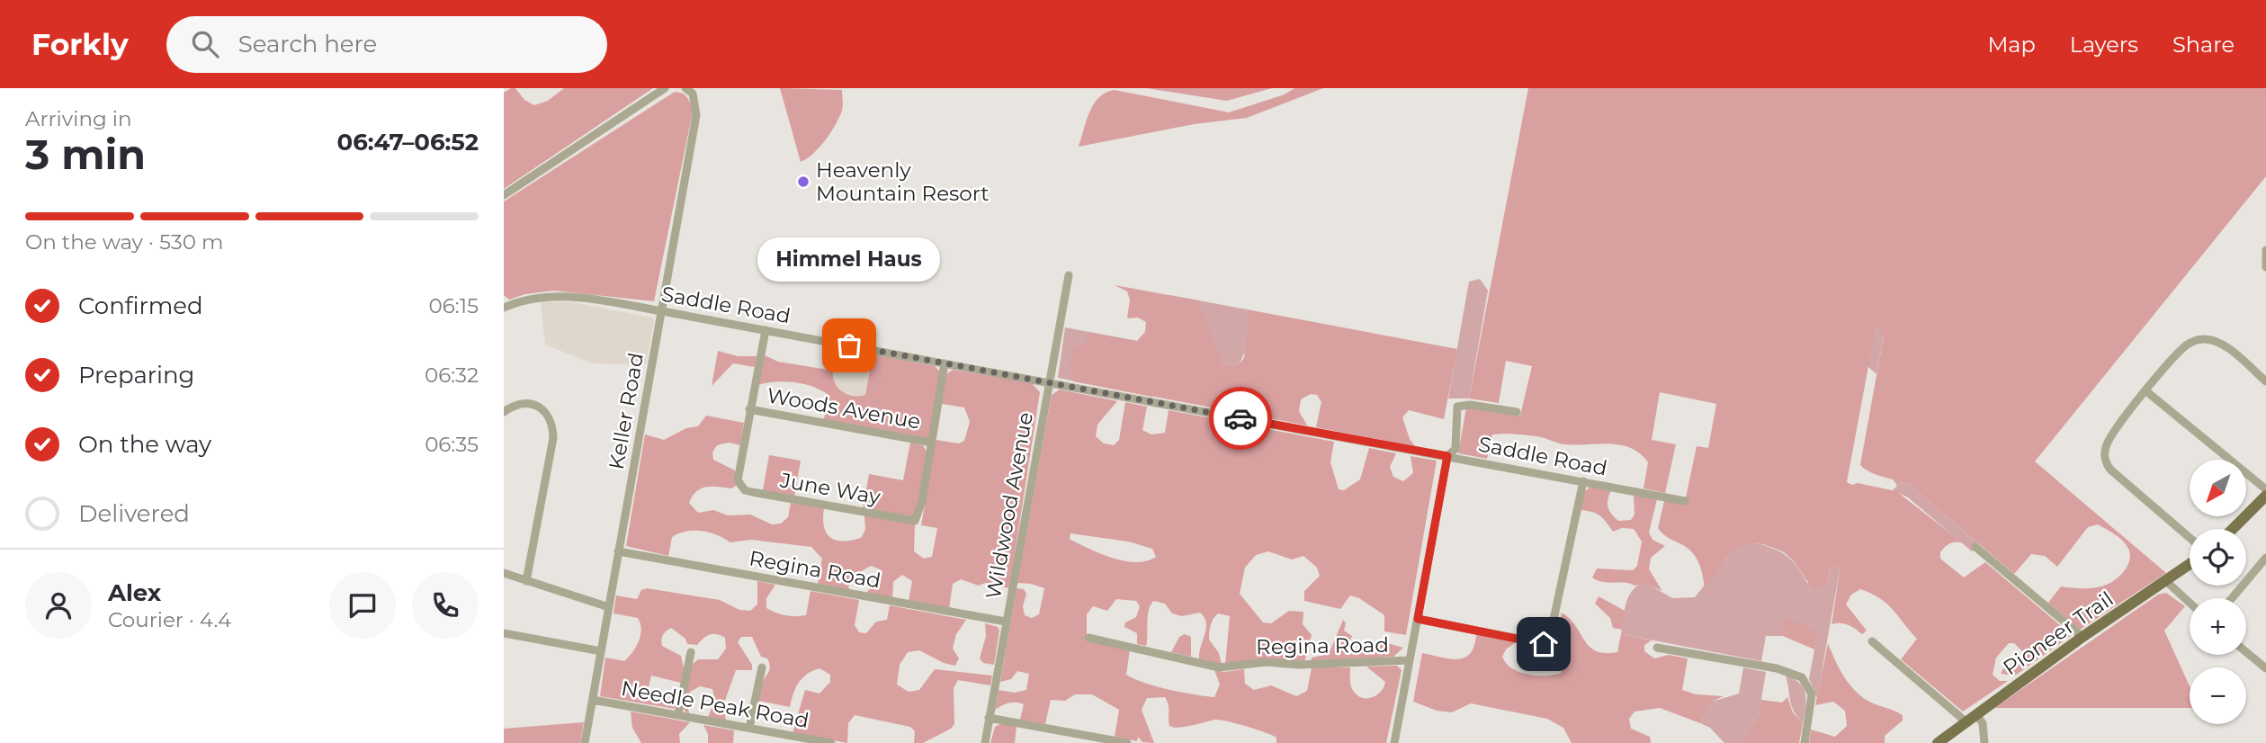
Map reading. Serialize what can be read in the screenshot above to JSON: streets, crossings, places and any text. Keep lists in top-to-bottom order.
{
  "streets": {
    "main road": ["Pioneer Trail"],
    "street": [
      "Saddle Road",
      "Woods Avenue",
      "Keller Road",
      "June Way",
      "Wildwood Avenue",
      "Regina Road",
      "Needle Peak Road"
    ]
  },
  "crossings": [
    ["Saddle Road", "Keller Road"],
    ["Saddle Road", "June Way"],
    ["Saddle Road", "Wildwood Avenue"],
    ["Woods Avenue", "June Way"],
    ["Keller Road", "Regina Road"],
    ["Keller Road", "Needle Peak Road"],
    ["Wildwood Avenue", "Regina Road"]
  ],
  "places": ["Heavenly Mountain Resort", "Himmel Haus"],
  "north": "bottom left",
  "page": {
    "header": "Forkly",
    "search": "Search here",
    "nav": ["Map", "Layers", "Share"],
    "heading": ["3 min", "Arriving in", "06:47–06:52"],
    "panel": ["Alex", "Courier · 4.4"],
    "bar": "On the way · 530 m",
    "bubble": "Himmel Haus",
    "list": [
      ["Confirmed", "06:15"],
      ["Preparing", "06:32"],
      ["On the way", "06:35"],
      "Delivered"
    ],
    "map_buttons": ["+", "−"]
  }
}
